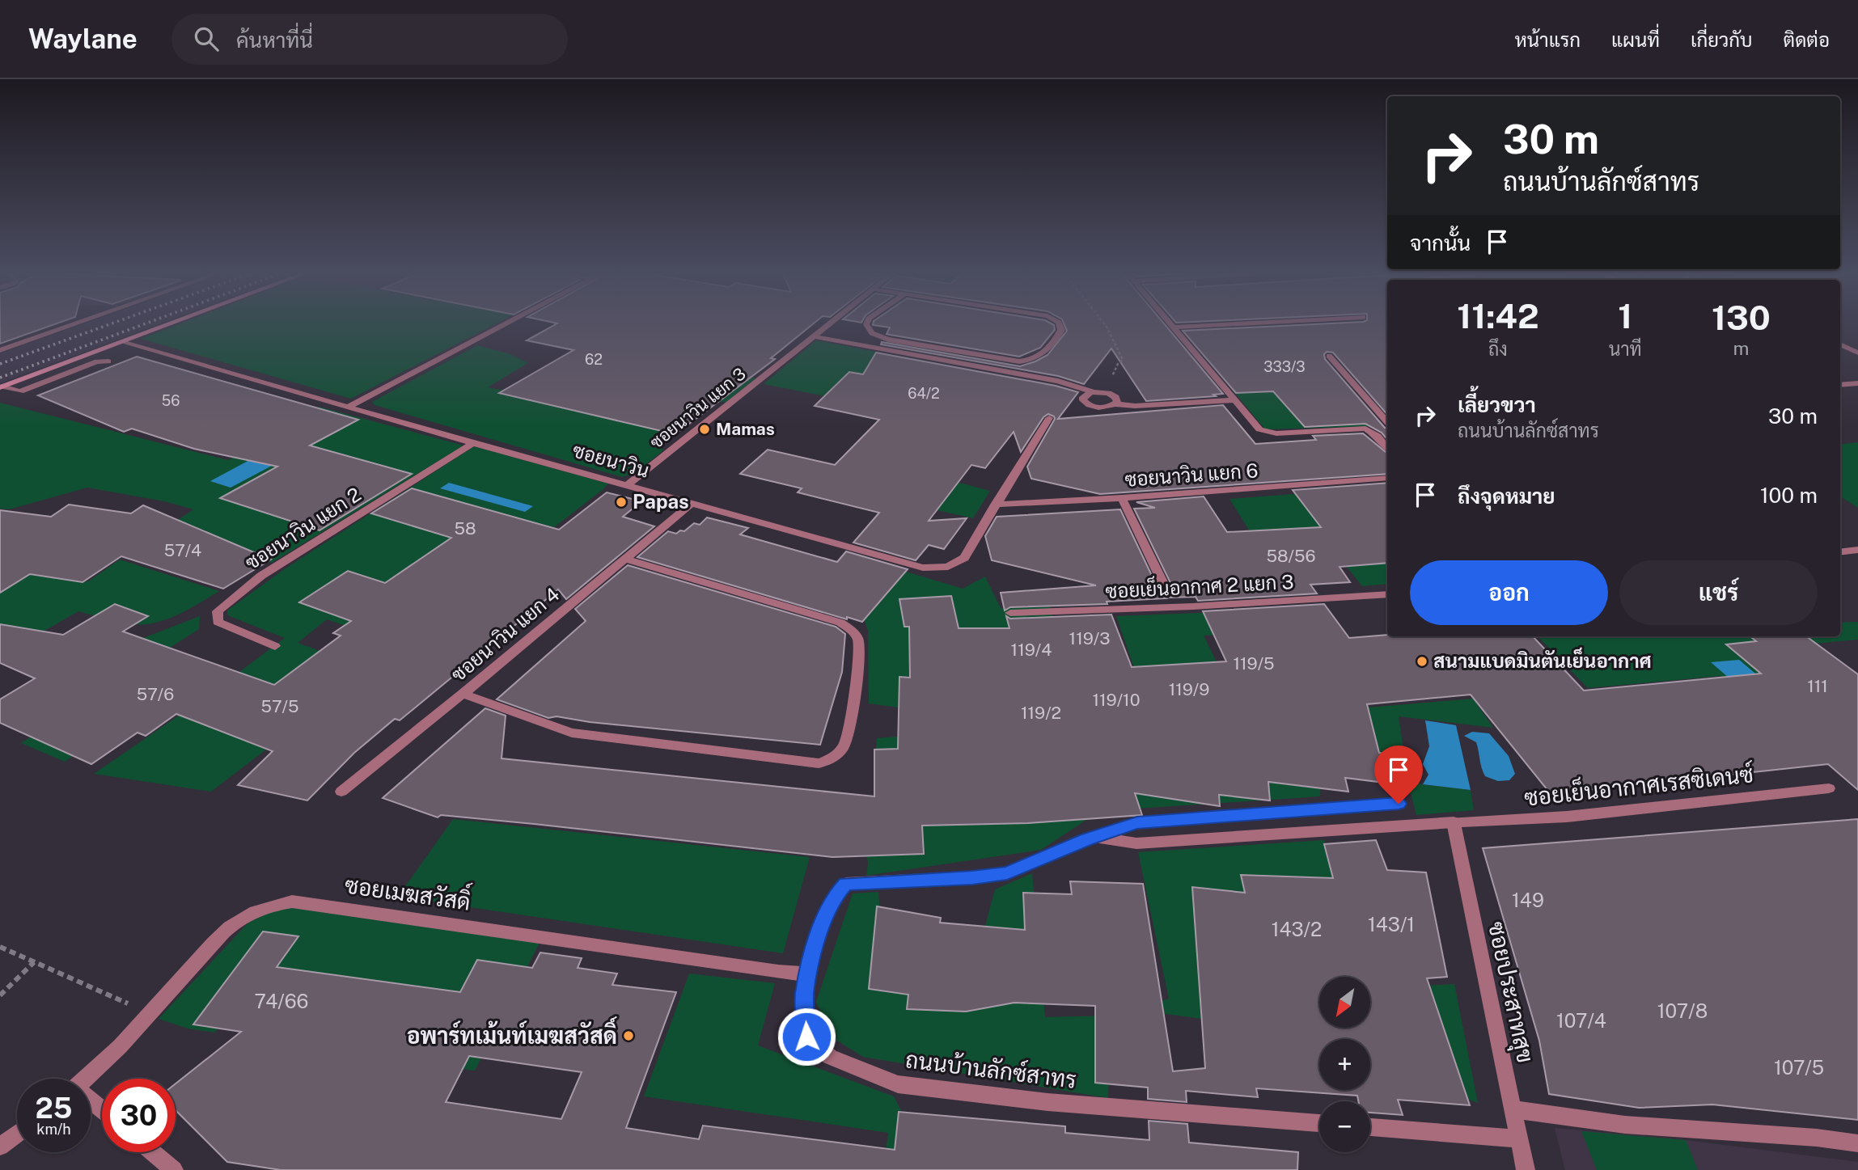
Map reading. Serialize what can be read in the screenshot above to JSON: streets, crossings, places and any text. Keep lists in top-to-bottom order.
{
  "streets": {
    "street": [
      "ซอยนาวิน แยก 3",
      "ซอยนาวิน",
      "ซอยนาวิน แยก 6",
      "ซอยนาวิน แยก 2",
      "ซอยเย็นอากาศ 2 แยก 3",
      "ซอยนาวิน แยก 4",
      "ซอยเย็นอากาศเรสซิเดนซ์",
      "ซอยเมฆสวัสดิ์",
      "ซอยประสาทสุข",
      "ถนนบ้านลักซ์สาทร"
    ]
  },
  "crossings": [
    ["ซอยนาวิน แยก 3", "ซอยนาวิน"],
    ["ซอยนาวิน", "ซอยนาวิน แยก 6"],
    ["ซอยนาวิน", "ซอยนาวิน แยก 2"],
    ["ซอยนาวิน", "ซอยนาวิน แยก 4"],
    ["ซอยเย็นอากาศเรสซิเดนซ์", "ซอยประสาทสุข"],
    ["ซอยเย็นอากาศเรสซิเดนซ์", "ถนนบ้านลักซ์สาทร"],
    ["ซอยเมฆสวัสดิ์", "ถนนบ้านลักซ์สาทร"]
  ],
  "places": [
    "Mamas",
    "Papas",
    "สนามแบดมินตันเย็นอากาศ",
    "อพาร์ทเม้นท์เมฆสวัสดิ์"
  ],
  "house_numbers": [
    "62",
    "333/3",
    "64/2",
    "56",
    "58",
    "57/4",
    "58/56",
    "119/3",
    "119/4",
    "119/5",
    "111",
    "119/9",
    "57/6",
    "119/10",
    "57/5",
    "119/2",
    "149",
    "143/1",
    "143/2",
    "74/66",
    "107/8",
    "107/4",
    "107/5"
  ],
  "north": "bottom left",
  "page": {
    "header": "Waylane",
    "search": "ค้นหาที่นี่",
    "nav": [
      "หน้าแรก",
      "แผนที่",
      "เกี่ยวกับ",
      "ติดต่อ"
    ],
    "turn": ["30 m", "ถนนบ้านลักซ์สาทร"],
    "then": "จากนั้น",
    "eta": [
      "11:42",
      "ถึง",
      "1",
      "นาที",
      "130",
      "m"
    ],
    "list": [
      {
        "name": "เลี้ยวขวา",
        "note": "ถนนบ้านลักซ์สาทร",
        "value": "30 m"
      },
      {
        "name": "ถึงจุดหมาย",
        "value": "100 m"
      }
    ],
    "buttons": ["ออก", "แชร์"],
    "map_buttons": ["+", "−"],
    "speed": "25 km/h",
    "limit": "30"
  }
}
